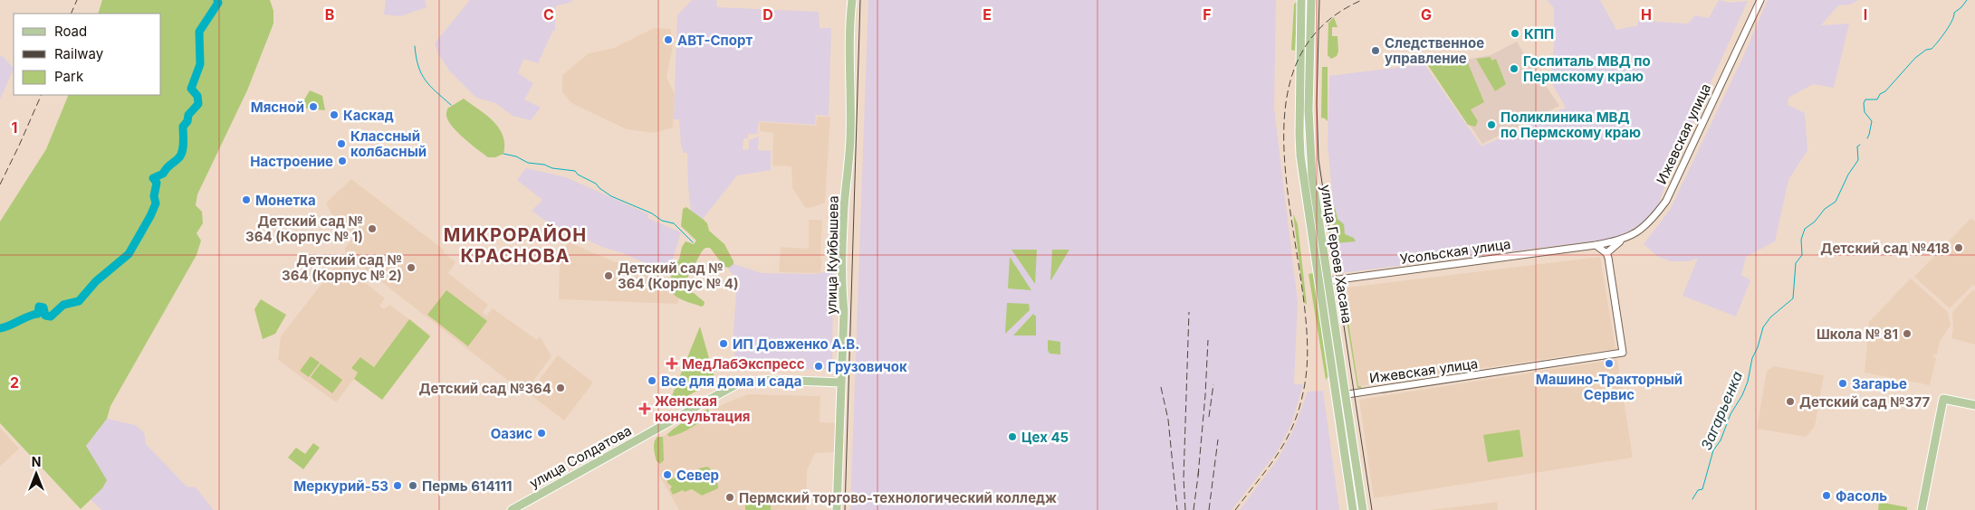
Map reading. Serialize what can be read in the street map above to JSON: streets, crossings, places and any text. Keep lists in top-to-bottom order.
{
  "streets": {
    "main road": ["улица Героев Хасана", "улица Куйбышева", "улица Солдатова"],
    "street": ["Ижевская улица", "Усольская улица"]
  },
  "crossings": [
    ["Ижевская улица", "Усольская улица"],
    ["Ижевская улица", "улица Героев Хасана"],
    ["Усольская улица", "улица Героев Хасана"],
    ["улица Куйбышева", "улица Солдатова"]
  ],
  "districts": ["МИКРОРАЙОН КРАСНОВА"],
  "water": ["Загарьенка"],
  "places": {
    "other": [
      "КПП",
      "АВТ-Спорт",
      "Следственное управление",
      "Госпиталь МВД по Пермскому краю",
      "Мясной",
      "Каскад",
      "Поликлиника МВД по Пермскому краю",
      "Классный колбасный",
      "Настроение",
      "Монетка",
      "Детский сад № 364 (Корпус № 1)",
      "Детский сад №418",
      "Детский сад № 364 (Корпус № 2)",
      "Детский сад № 364 (Корпус № 4)",
      "Школа № 81",
      "ИП Довженко А.В.",
      "Машино-Тракторный Сервис",
      "Грузовичок",
      "Все для дома и сада",
      "Загарье",
      "Детский сад №364",
      "Детский сад №377",
      "Оазис",
      "Цех 45",
      "Север",
      "Меркурий-53",
      "Пермь 614111",
      "Фасоль",
      "Пермский торгово-технологический колледж"
    ],
    "health": ["МедЛабЭкспресс", "Женская консультация"]
  },
  "legend": ["Road", "Railway", "Park"],
  "north": "top",
  "grid": {
    "columns": [
      "B",
      "C",
      "D",
      "E",
      "F",
      "G",
      "H",
      "I"
    ],
    "rows": ["1", "2"]
  }
}
